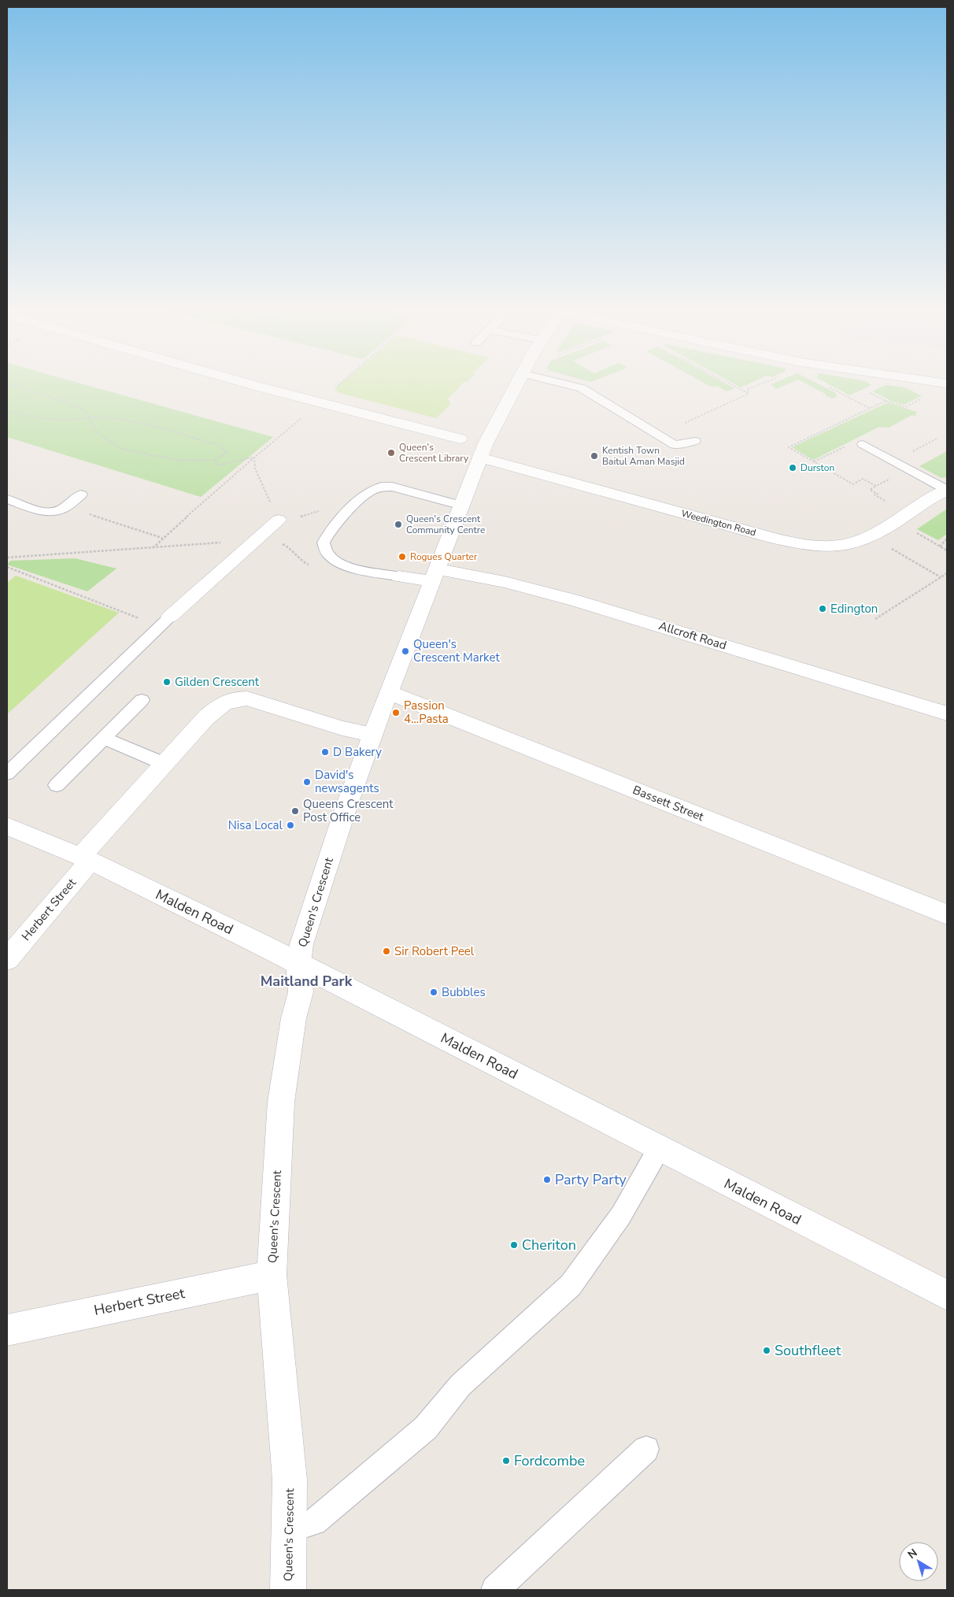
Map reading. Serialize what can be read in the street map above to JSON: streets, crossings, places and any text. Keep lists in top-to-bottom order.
{
  "streets": {
    "street": [
      "Weedington Road",
      "Allcroft Road",
      "Bassett Street",
      "Queen's Crescent",
      "Herbert Street",
      "Malden Road"
    ]
  },
  "crossings": [
    ["Weedington Road", "Queen's Crescent"],
    ["Allcroft Road", "Queen's Crescent"],
    ["Bassett Street", "Queen's Crescent"],
    ["Queen's Crescent", "Herbert Street"],
    ["Queen's Crescent", "Malden Road"],
    ["Herbert Street", "Malden Road"]
  ],
  "districts": ["Maitland Park"],
  "places": [
    "Queen's Crescent Library",
    "Kentish Town Baitul Aman Masjid",
    "Durston",
    "Queen's Crescent Community Centre",
    "Rogues Quarter",
    "Edington",
    "Queen's Crescent Market",
    "Gilden Crescent",
    "Passion 4...Pasta",
    "D Bakery",
    "David's newsagents",
    "Queens Crescent Post Office",
    "Nisa Local",
    "Sir Robert Peel",
    "Bubbles",
    "Party Party",
    "Cheriton",
    "Southfleet",
    "Fordcombe"
  ],
  "north": "top left"
}
